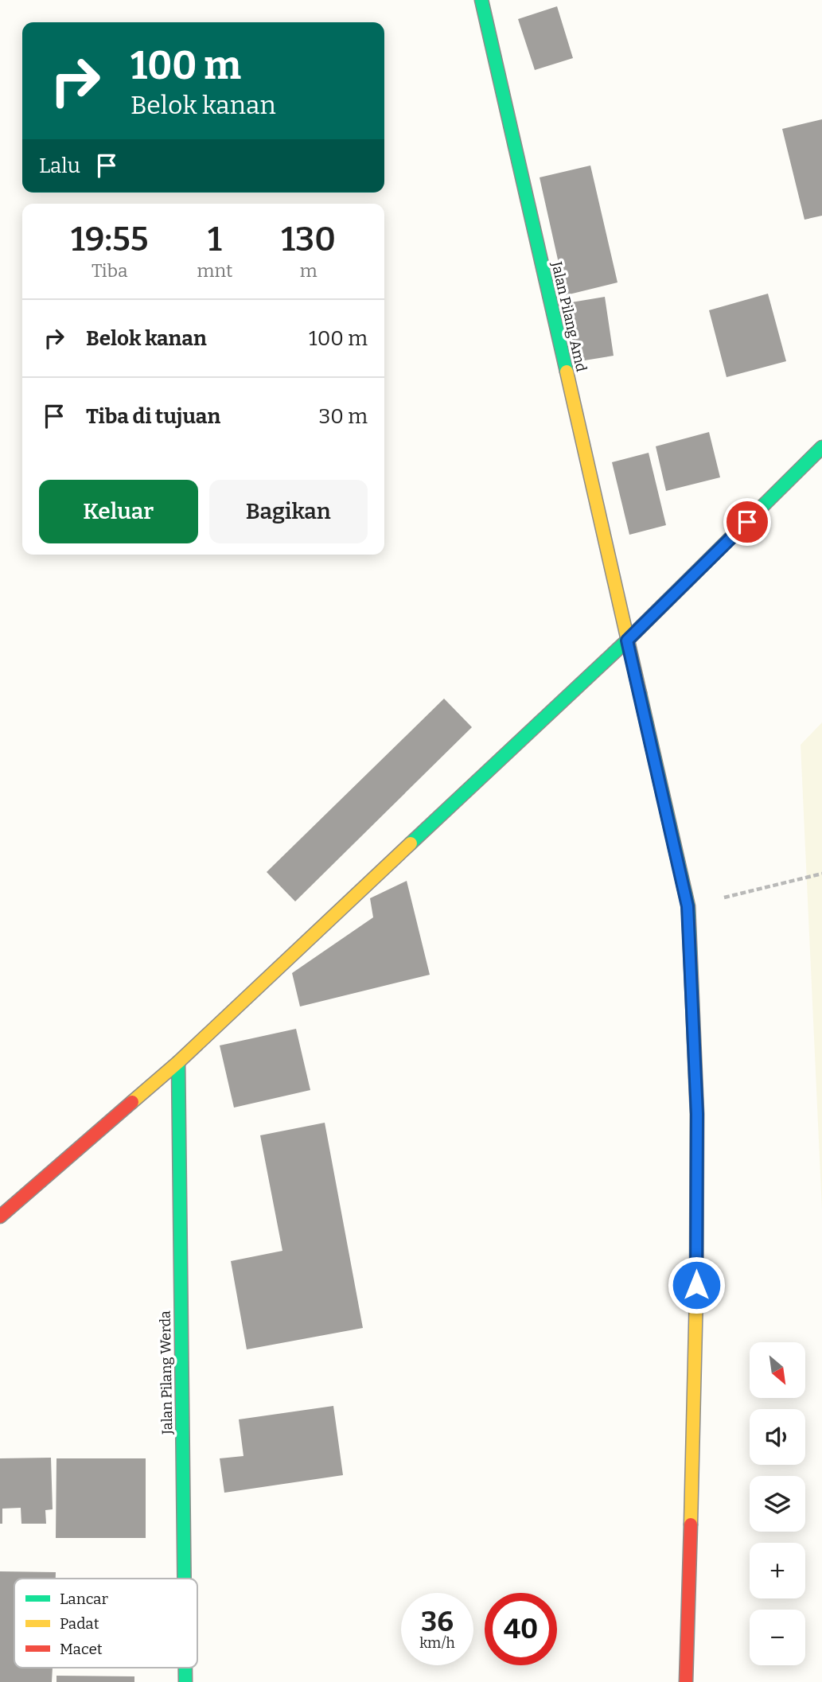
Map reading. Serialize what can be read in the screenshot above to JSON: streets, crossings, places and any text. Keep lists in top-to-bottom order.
{
  "streets": {
    "street": ["Jalan Pilang Amd", "Jalan Pilang Werda"]
  },
  "legend": ["Lancar", "Padat", "Macet"],
  "north": "bottom right",
  "page": {
    "turn": ["100 m", "Belok kanan"],
    "then": "Lalu",
    "eta": [
      "19:55",
      "Tiba",
      "1",
      "mnt",
      "130",
      "m"
    ],
    "list": [
      {
        "name": "Belok kanan",
        "value": "100 m"
      },
      {
        "name": "Tiba di tujuan",
        "value": "30 m"
      }
    ],
    "buttons": ["Keluar", "Bagikan"],
    "map_buttons": ["+", "−"],
    "speed": "36 km/h",
    "limit": "40"
  }
}
